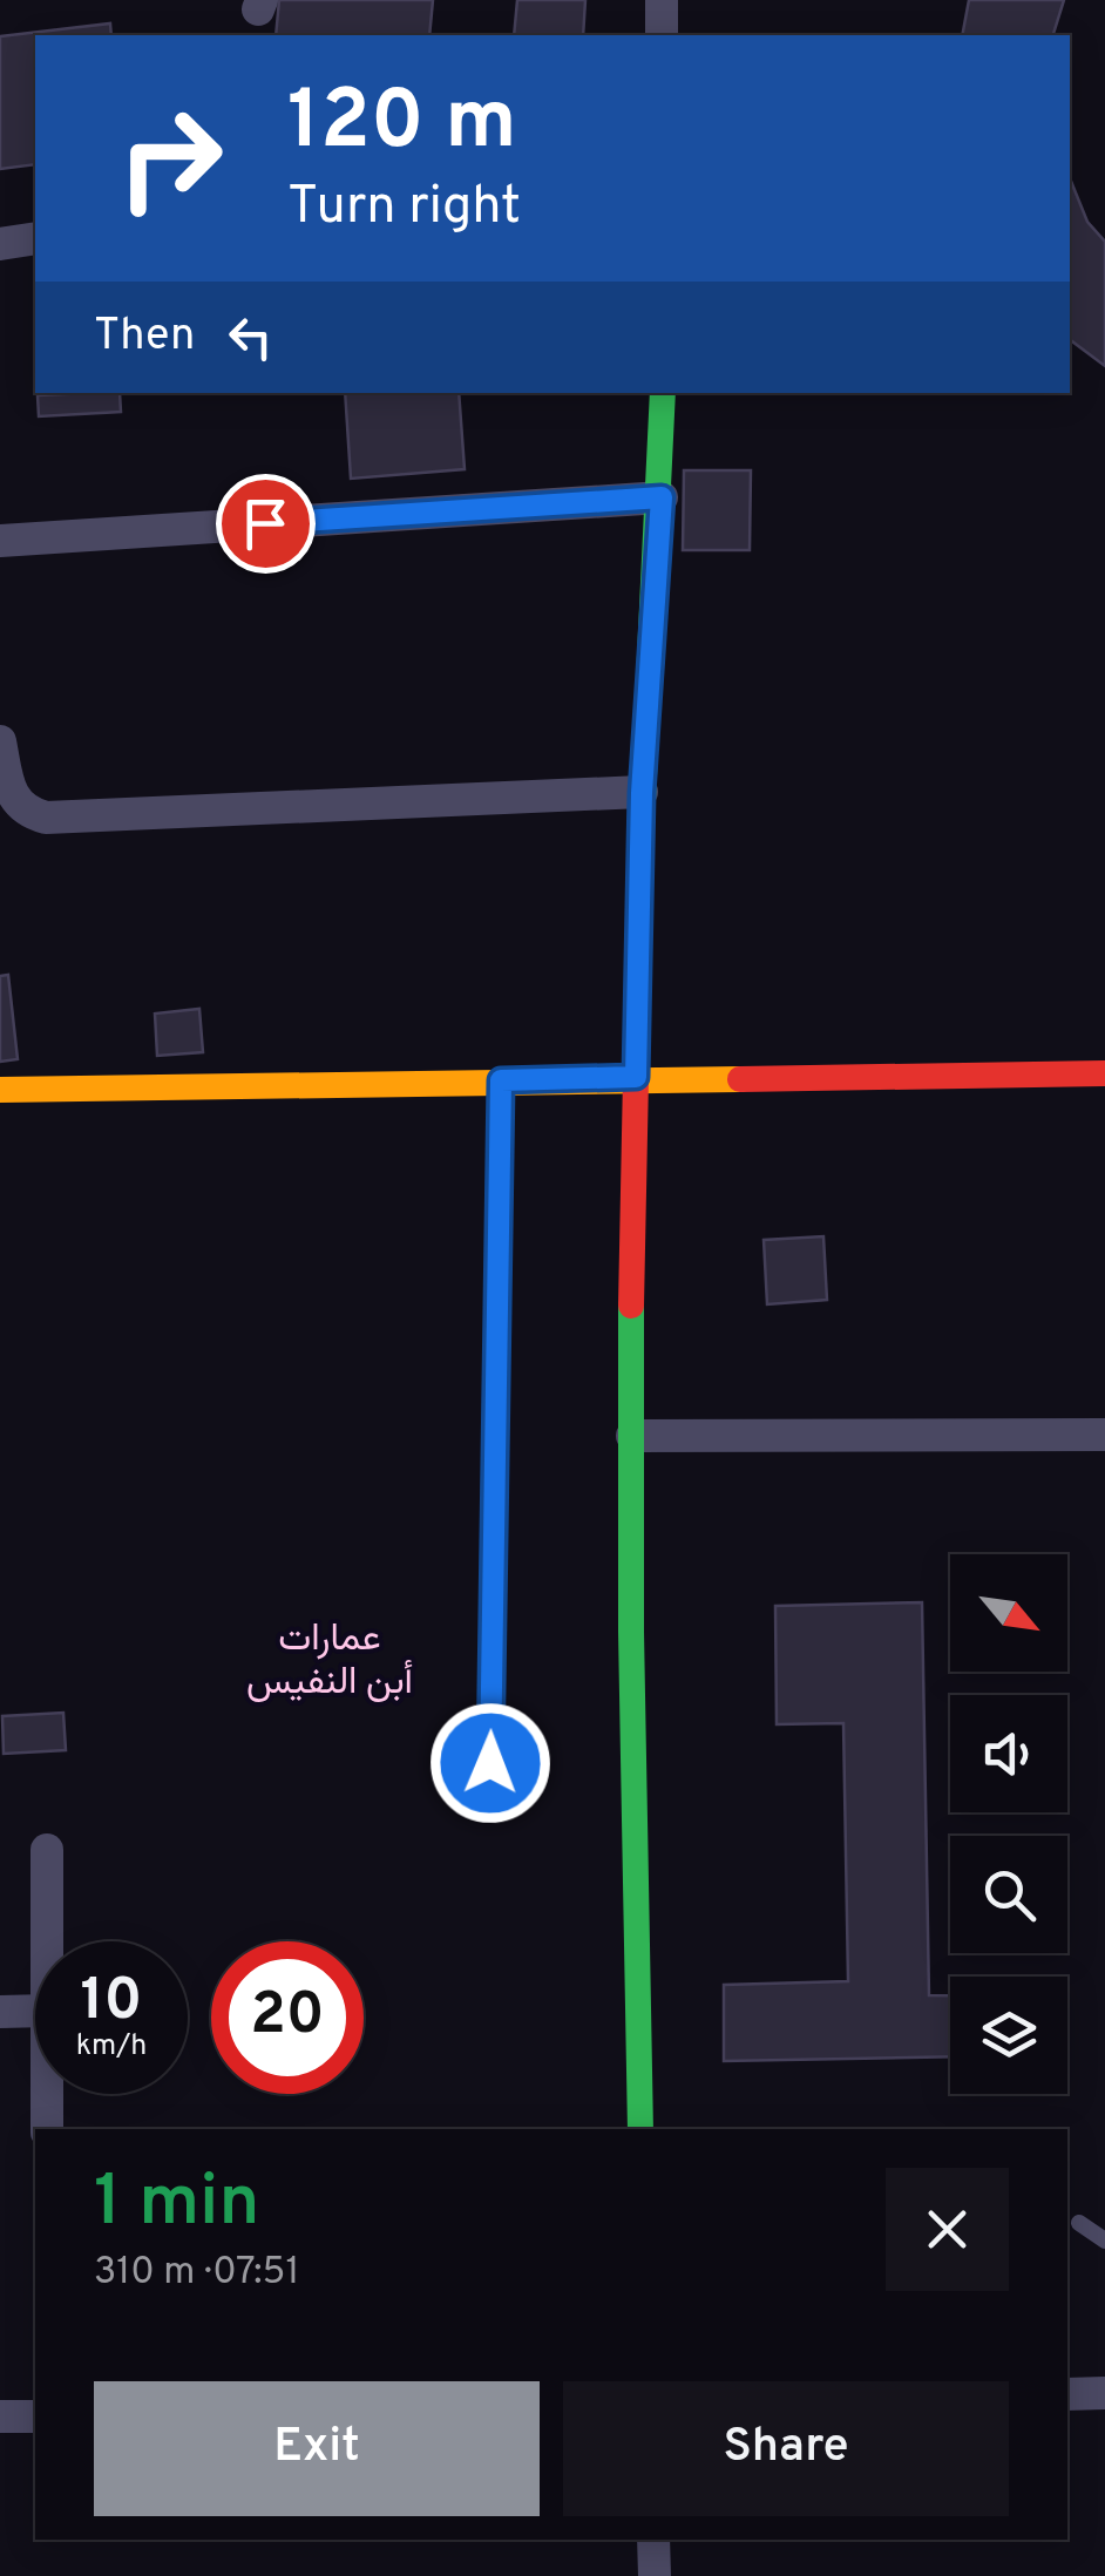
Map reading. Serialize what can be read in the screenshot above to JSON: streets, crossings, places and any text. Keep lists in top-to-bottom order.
{
  "districts": ["عمارات أبن النفيس"],
  "north": "bottom right",
  "page": {
    "turn": ["120 m", "Turn right"],
    "then": "Then",
    "speed": "10 km/h",
    "limit": "20",
    "heading": ["1 min", "310 m · 07:51"],
    "buttons": ["Exit", "Share"]
  }
}
